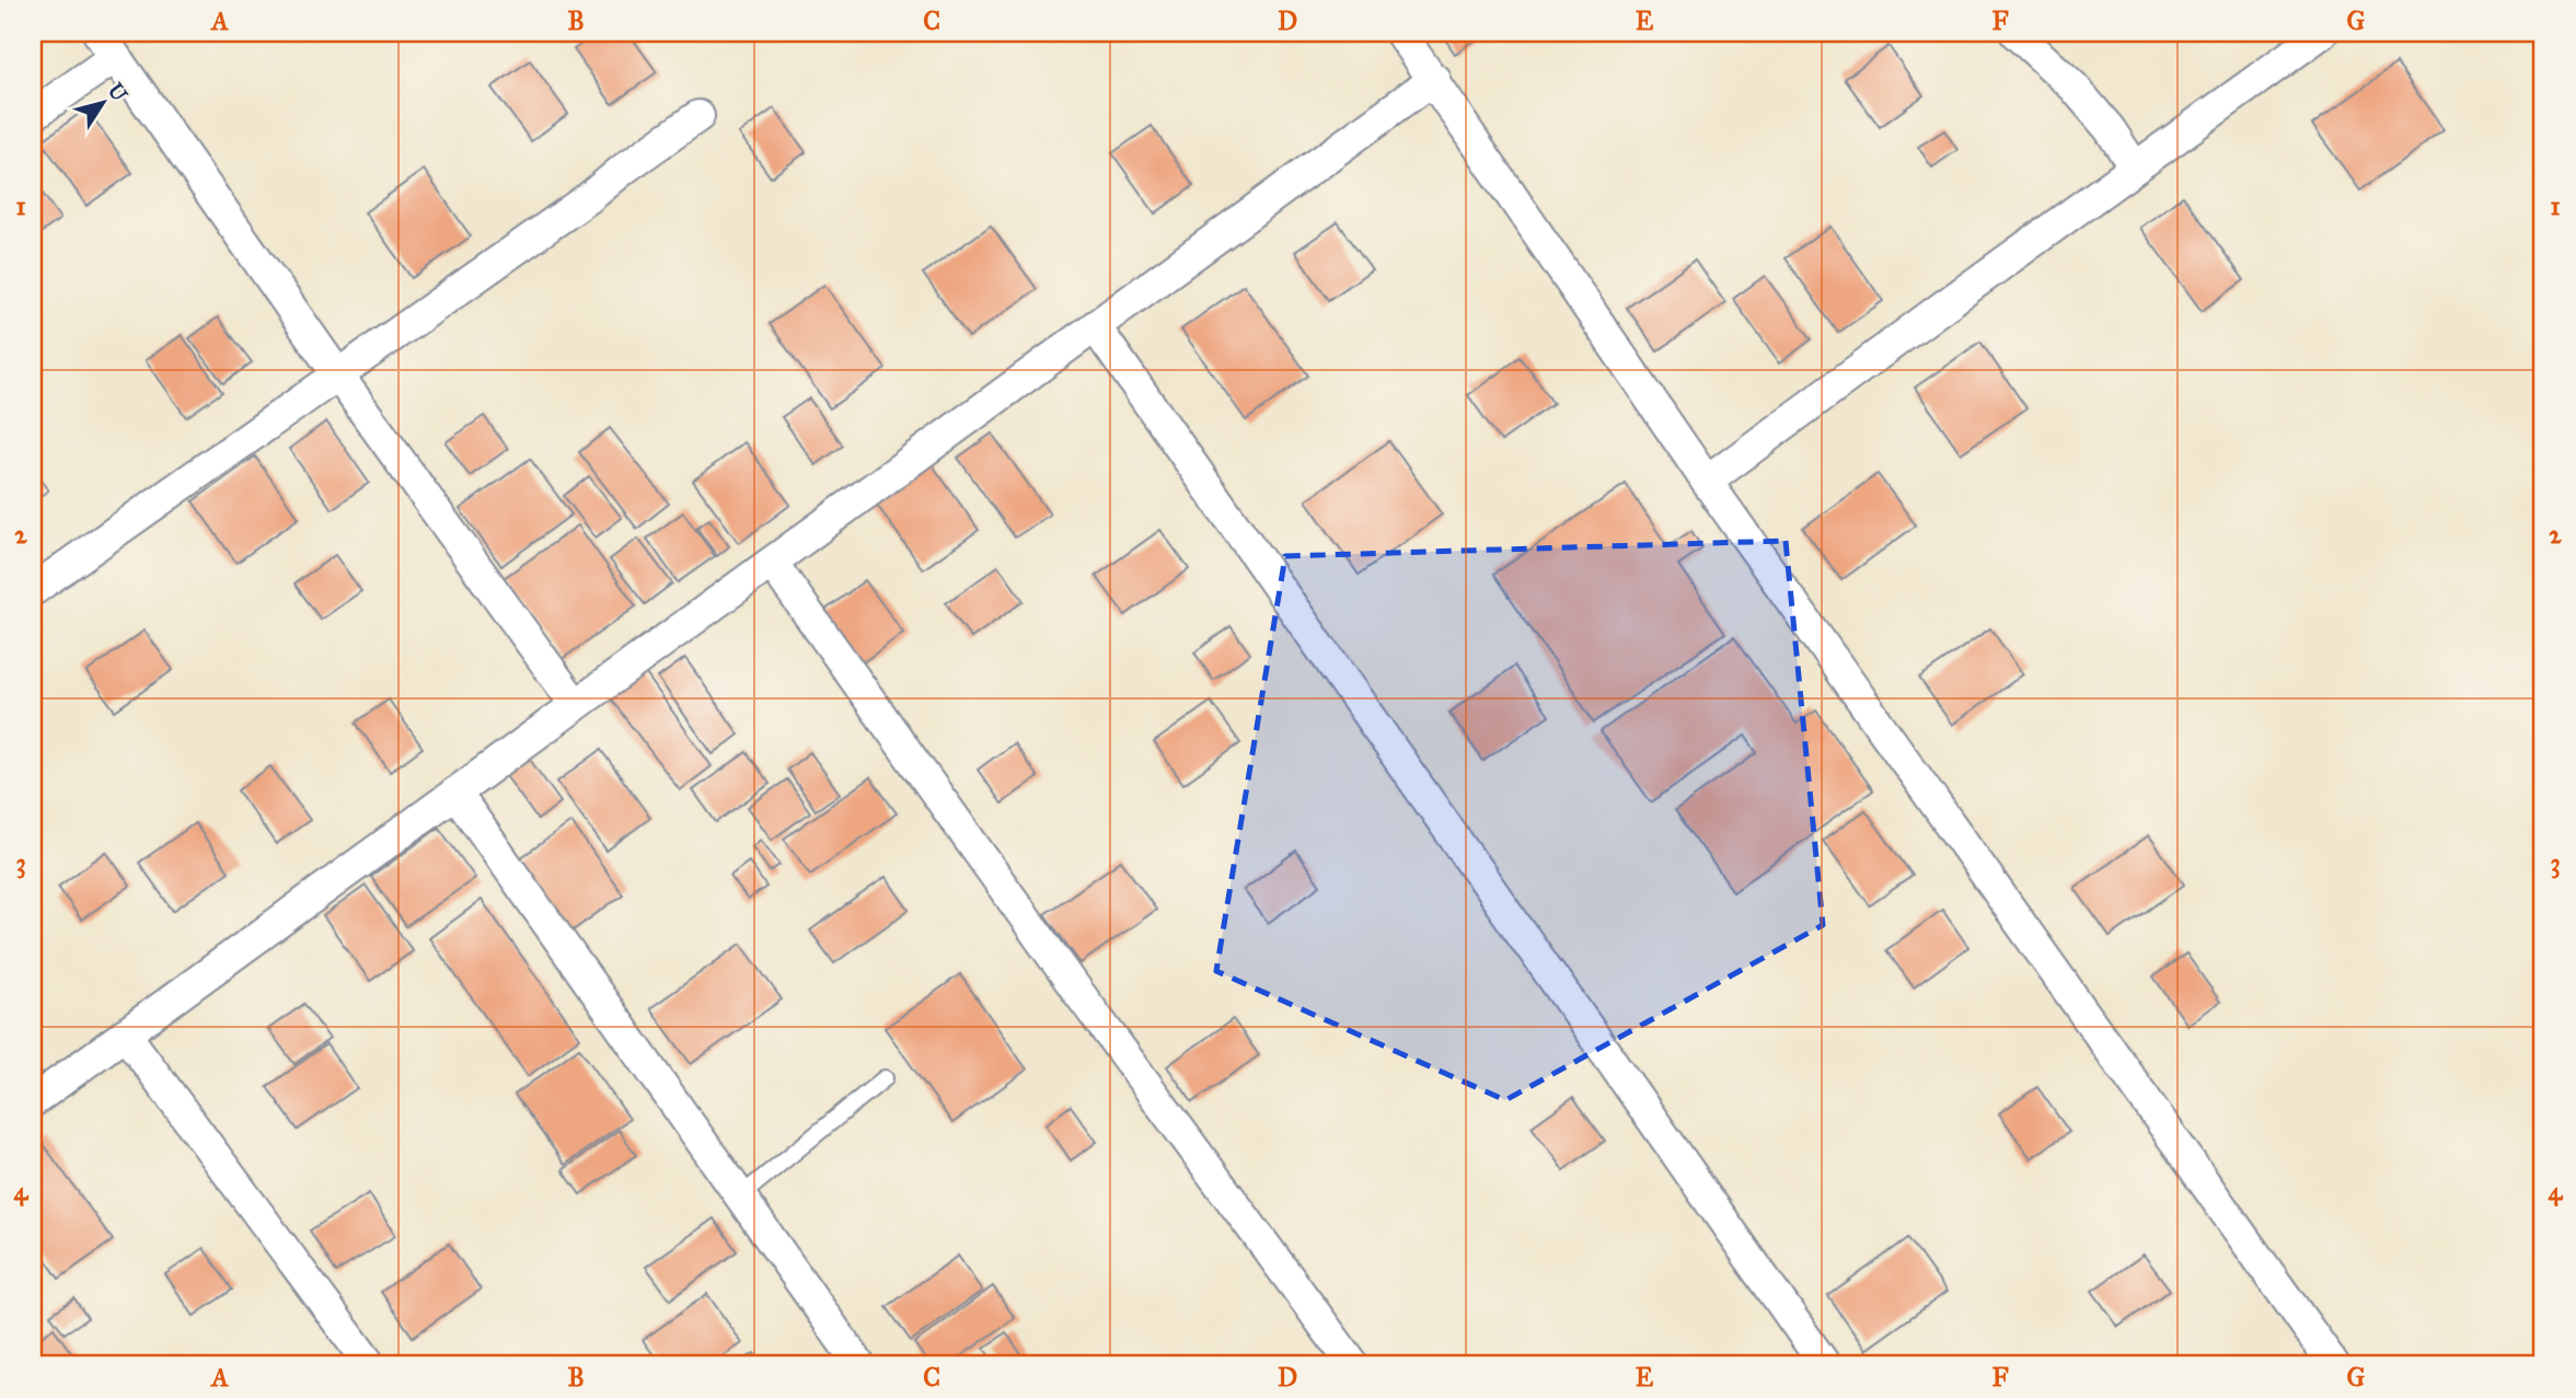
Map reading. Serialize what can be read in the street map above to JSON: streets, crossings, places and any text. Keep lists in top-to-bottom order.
{
  "north": "top right",
  "grid": {
    "columns": [
      "A",
      "B",
      "C",
      "D",
      "E",
      "F",
      "G"
    ],
    "rows": [
      "1",
      "2",
      "3",
      "4"
    ]
  }
}
